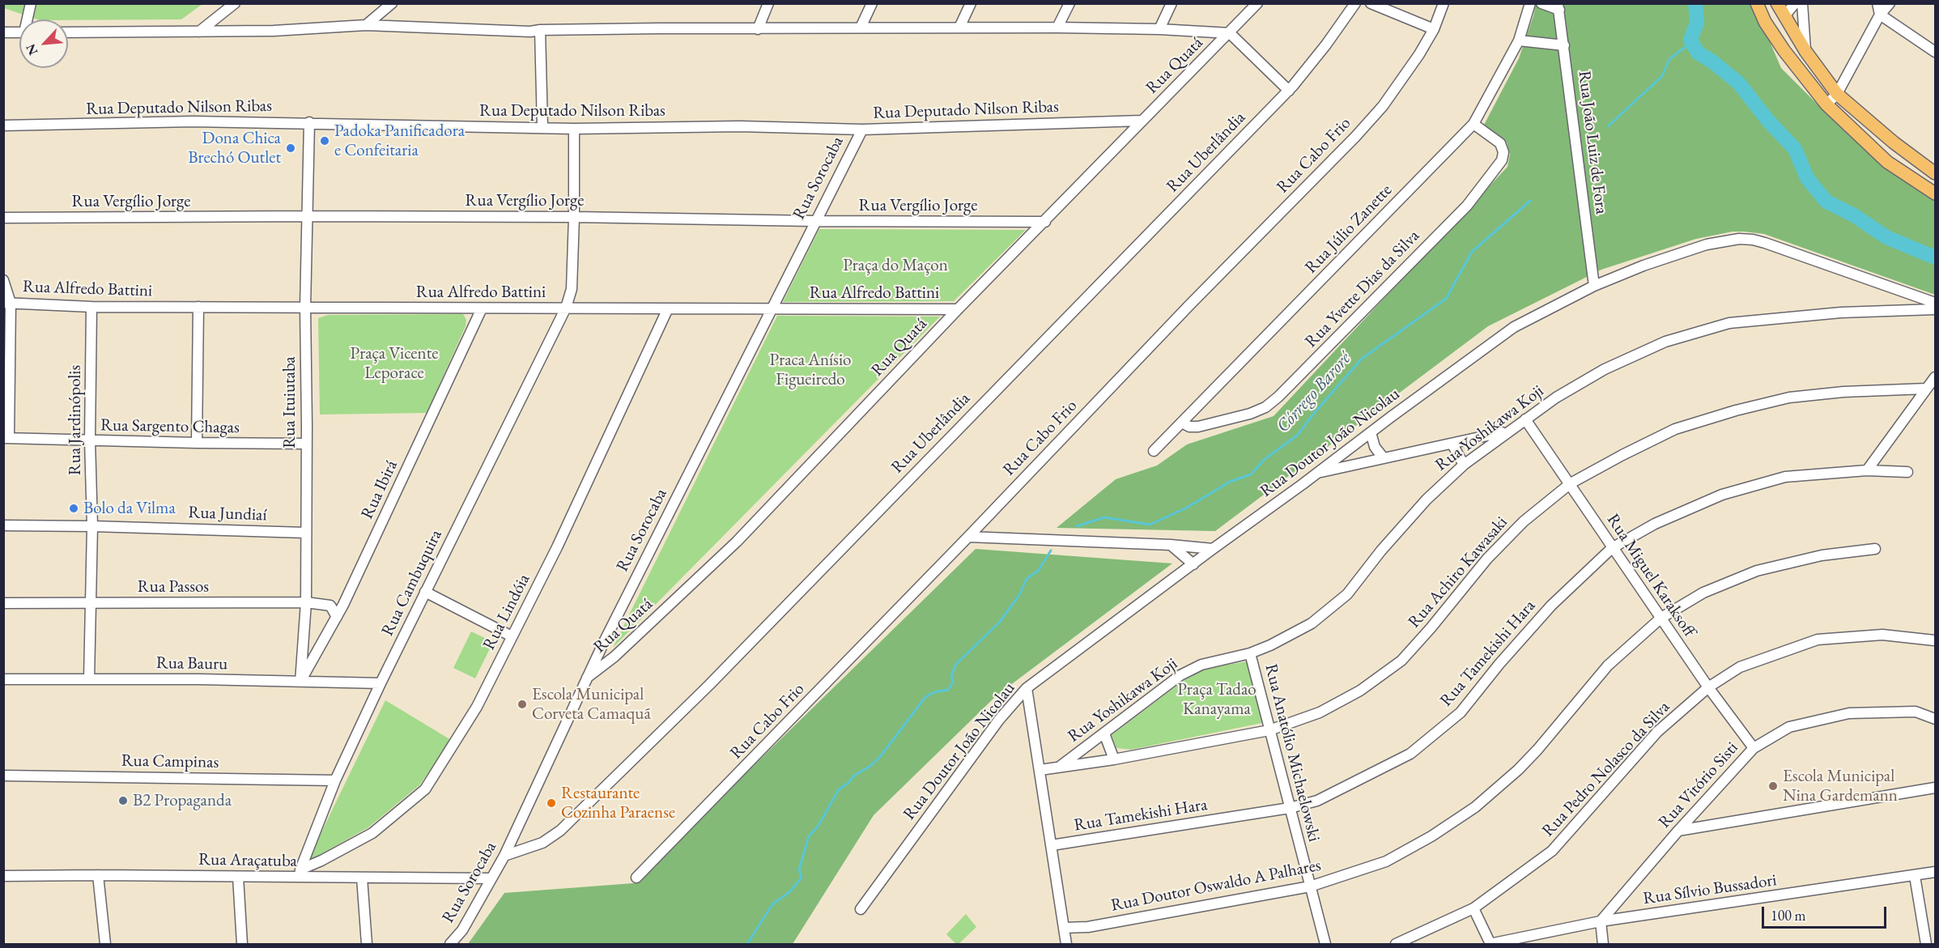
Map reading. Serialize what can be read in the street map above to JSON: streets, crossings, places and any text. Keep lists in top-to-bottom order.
{
  "streets": {
    "street": [
      "Rua Quatá",
      "Rua Deputado Nilson Ribas",
      "Rua João Luiz de Fora",
      "Rua Uberlândia",
      "Rua Cabo Frio",
      "Rua Sorocaba",
      "Rua Vergílio Jorge",
      "Rua Júlio Zanette",
      "Rua Alfredo Battini",
      "Rua Yvette Dias da Silva",
      "Rua Ituiutaba",
      "Rua Jardinópolis",
      "Rua Sargento Chagas",
      "Rua Yoshikawa Koji",
      "Rua Doutor João Nicolau",
      "Rua Ibirá",
      "Rua Jundiaí",
      "Rua Achiro Kawasaki",
      "Rua Miguel Karaksoff",
      "Rua Cambuquira",
      "Rua Passos",
      "Rua Lindóia",
      "Rua Tamekishi Hara",
      "Rua Bauru",
      "Rua Anatólio Michaelowski",
      "Rua Campinas",
      "Rua Pedro Nolasco da Silva",
      "Rua Vitório Sisti",
      "Rua Araçatuba",
      "Rua Doutor Oswaldo A Palhares",
      "Rua Sílvio Bussadori"
    ]
  },
  "crossings": [
    ["Rua Quatá", "Rua Deputado Nilson Ribas"],
    ["Rua Quatá", "Rua Sorocaba"],
    ["Rua Quatá", "Rua Vergílio Jorge"],
    ["Rua Quatá", "Rua Alfredo Battini"],
    ["Rua Deputado Nilson Ribas", "Rua Sorocaba"],
    ["Rua Deputado Nilson Ribas", "Rua Ituiutaba"],
    ["Rua Deputado Nilson Ribas", "Rua Cambuquira"],
    ["Rua João Luiz de Fora", "Rua Doutor João Nicolau"],
    ["Rua Uberlândia", "Rua Sorocaba"],
    ["Rua Sorocaba", "Rua Vergílio Jorge"],
    ["Rua Sorocaba", "Rua Alfredo Battini"],
    ["Rua Sorocaba", "Rua Araçatuba"],
    ["Rua Vergílio Jorge", "Rua Ituiutaba"],
    ["Rua Vergílio Jorge", "Rua Cambuquira"],
    ["Rua Júlio Zanette", "Rua Yvette Dias da Silva"],
    ["Rua Alfredo Battini", "Rua Ituiutaba"],
    ["Rua Alfredo Battini", "Rua Jardinópolis"],
    ["Rua Alfredo Battini", "Rua Ibirá"],
    ["Rua Alfredo Battini", "Rua Cambuquira"],
    ["Rua Alfredo Battini", "Rua Lindóia"],
    ["Rua Ituiutaba", "Rua Sargento Chagas"],
    ["Rua Ituiutaba", "Rua Ibirá"],
    ["Rua Ituiutaba", "Rua Jundiaí"],
    ["Rua Ituiutaba", "Rua Passos"],
    ["Rua Ituiutaba", "Rua Bauru"],
    ["Rua Jardinópolis", "Rua Sargento Chagas"],
    ["Rua Jardinópolis", "Rua Jundiaí"],
    ["Rua Jardinópolis", "Rua Passos"],
    ["Rua Jardinópolis", "Rua Bauru"],
    ["Rua Yoshikawa Koji", "Rua Achiro Kawasaki"],
    ["Rua Yoshikawa Koji", "Rua Miguel Karaksoff"],
    ["Rua Yoshikawa Koji", "Rua Anatólio Michaelowski"],
    ["Rua Ibirá", "Rua Passos"],
    ["Rua Ibirá", "Rua Bauru"],
    ["Rua Achiro Kawasaki", "Rua Miguel Karaksoff"],
    ["Rua Achiro Kawasaki", "Rua Anatólio Michaelowski"],
    ["Rua Miguel Karaksoff", "Rua Tamekishi Hara"],
    ["Rua Miguel Karaksoff", "Rua Pedro Nolasco da Silva"],
    ["Rua Miguel Karaksoff", "Rua Vitório Sisti"],
    ["Rua Miguel Karaksoff", "Rua Doutor Oswaldo A Palhares"],
    ["Rua Cambuquira", "Rua Lindóia"],
    ["Rua Cambuquira", "Rua Bauru"],
    ["Rua Cambuquira", "Rua Campinas"],
    ["Rua Cambuquira", "Rua Araçatuba"],
    ["Rua Lindóia", "Rua Araçatuba"],
    ["Rua Tamekishi Hara", "Rua Anatólio Michaelowski"],
    ["Rua Anatólio Michaelowski", "Rua Doutor Oswaldo A Palhares"],
    ["Rua Vitório Sisti", "Rua Sílvio Bussadori"]
  ],
  "water": ["Córrego Baroré"],
  "parks": [
    "Praça do Maçon",
    "Praça Vicente Leporace",
    "Praca Anísio Figueiredo",
    "Praça Tadao Kanayama"
  ],
  "places": [
    "Padoka Panificadora e Confeitaria",
    "Dona Chica Brechó Outlet",
    "Bolo da Vilma",
    "Escola Municipal Corveta Camaquã",
    "Escola Municipal Nina Gardemann",
    "B2 Propaganda",
    "Restaurante Cozinha Paraense"
  ],
  "scale_bar": "100 m",
  "north": "bottom left"
}
